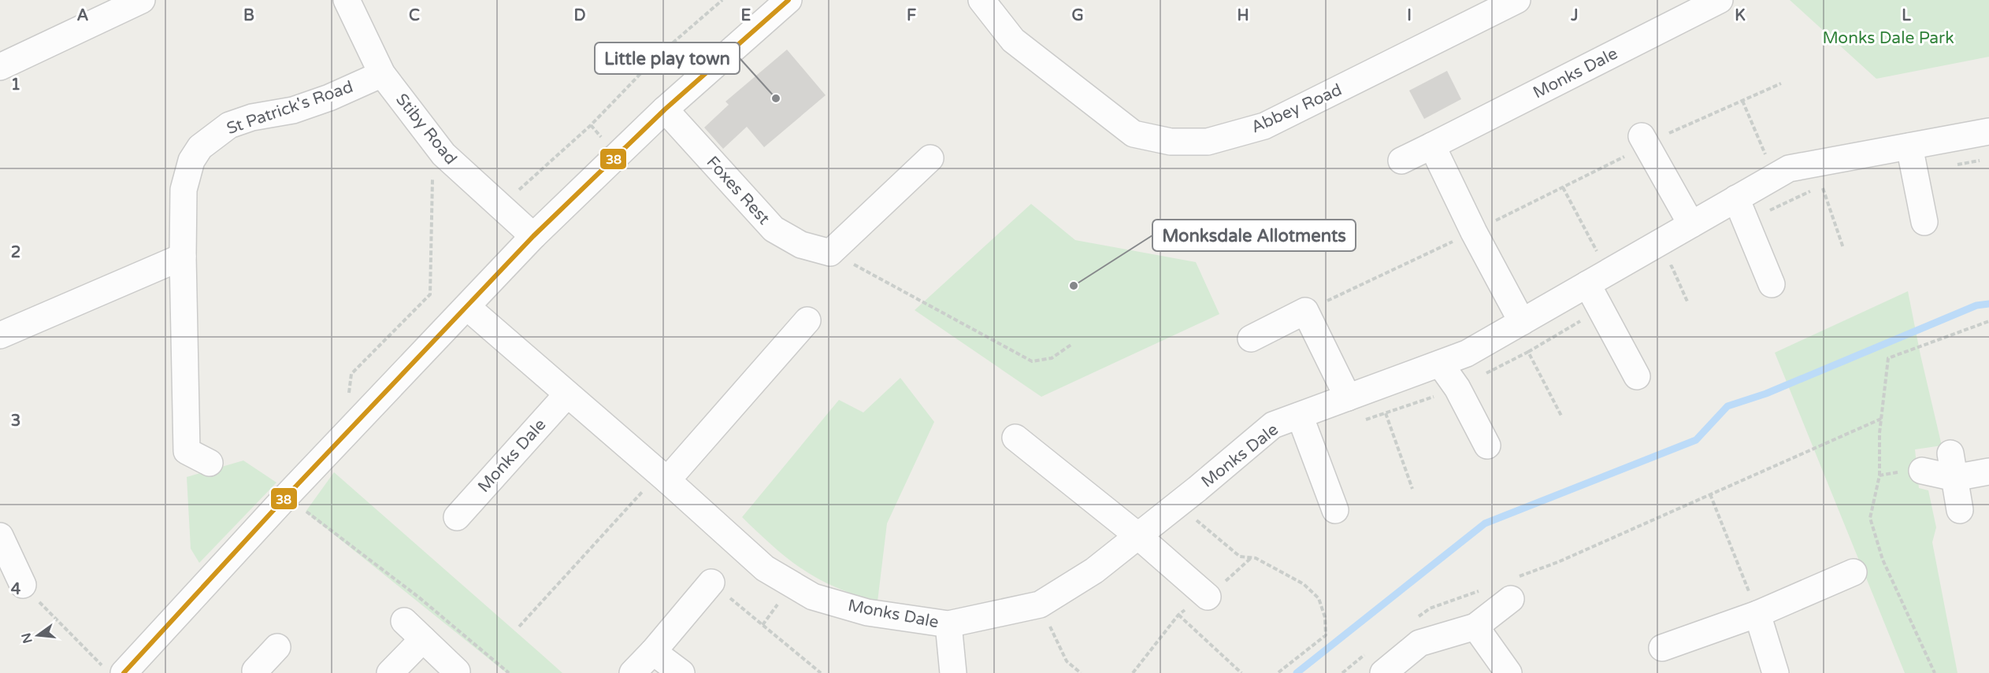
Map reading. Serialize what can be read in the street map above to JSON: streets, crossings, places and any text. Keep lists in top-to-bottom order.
{
  "streets": {
    "street": [
      "Monks Dale",
      "St Patrick's Road",
      "Abbey Road",
      "Stiby Road",
      "Foxes Rest"
    ]
  },
  "crossings": [
    ["St Patrick's Road", "Stiby Road"]
  ],
  "parks": ["Monks Dale Park"],
  "places": ["Little play town", "Monksdale Allotments"],
  "lines": ["transit line 38"],
  "north": "left",
  "grid": {
    "columns": [
      "A",
      "B",
      "C",
      "D",
      "E",
      "F",
      "G",
      "H",
      "I",
      "J",
      "K",
      "L"
    ],
    "rows": [
      "1",
      "2",
      "3",
      "4"
    ]
  }
}
